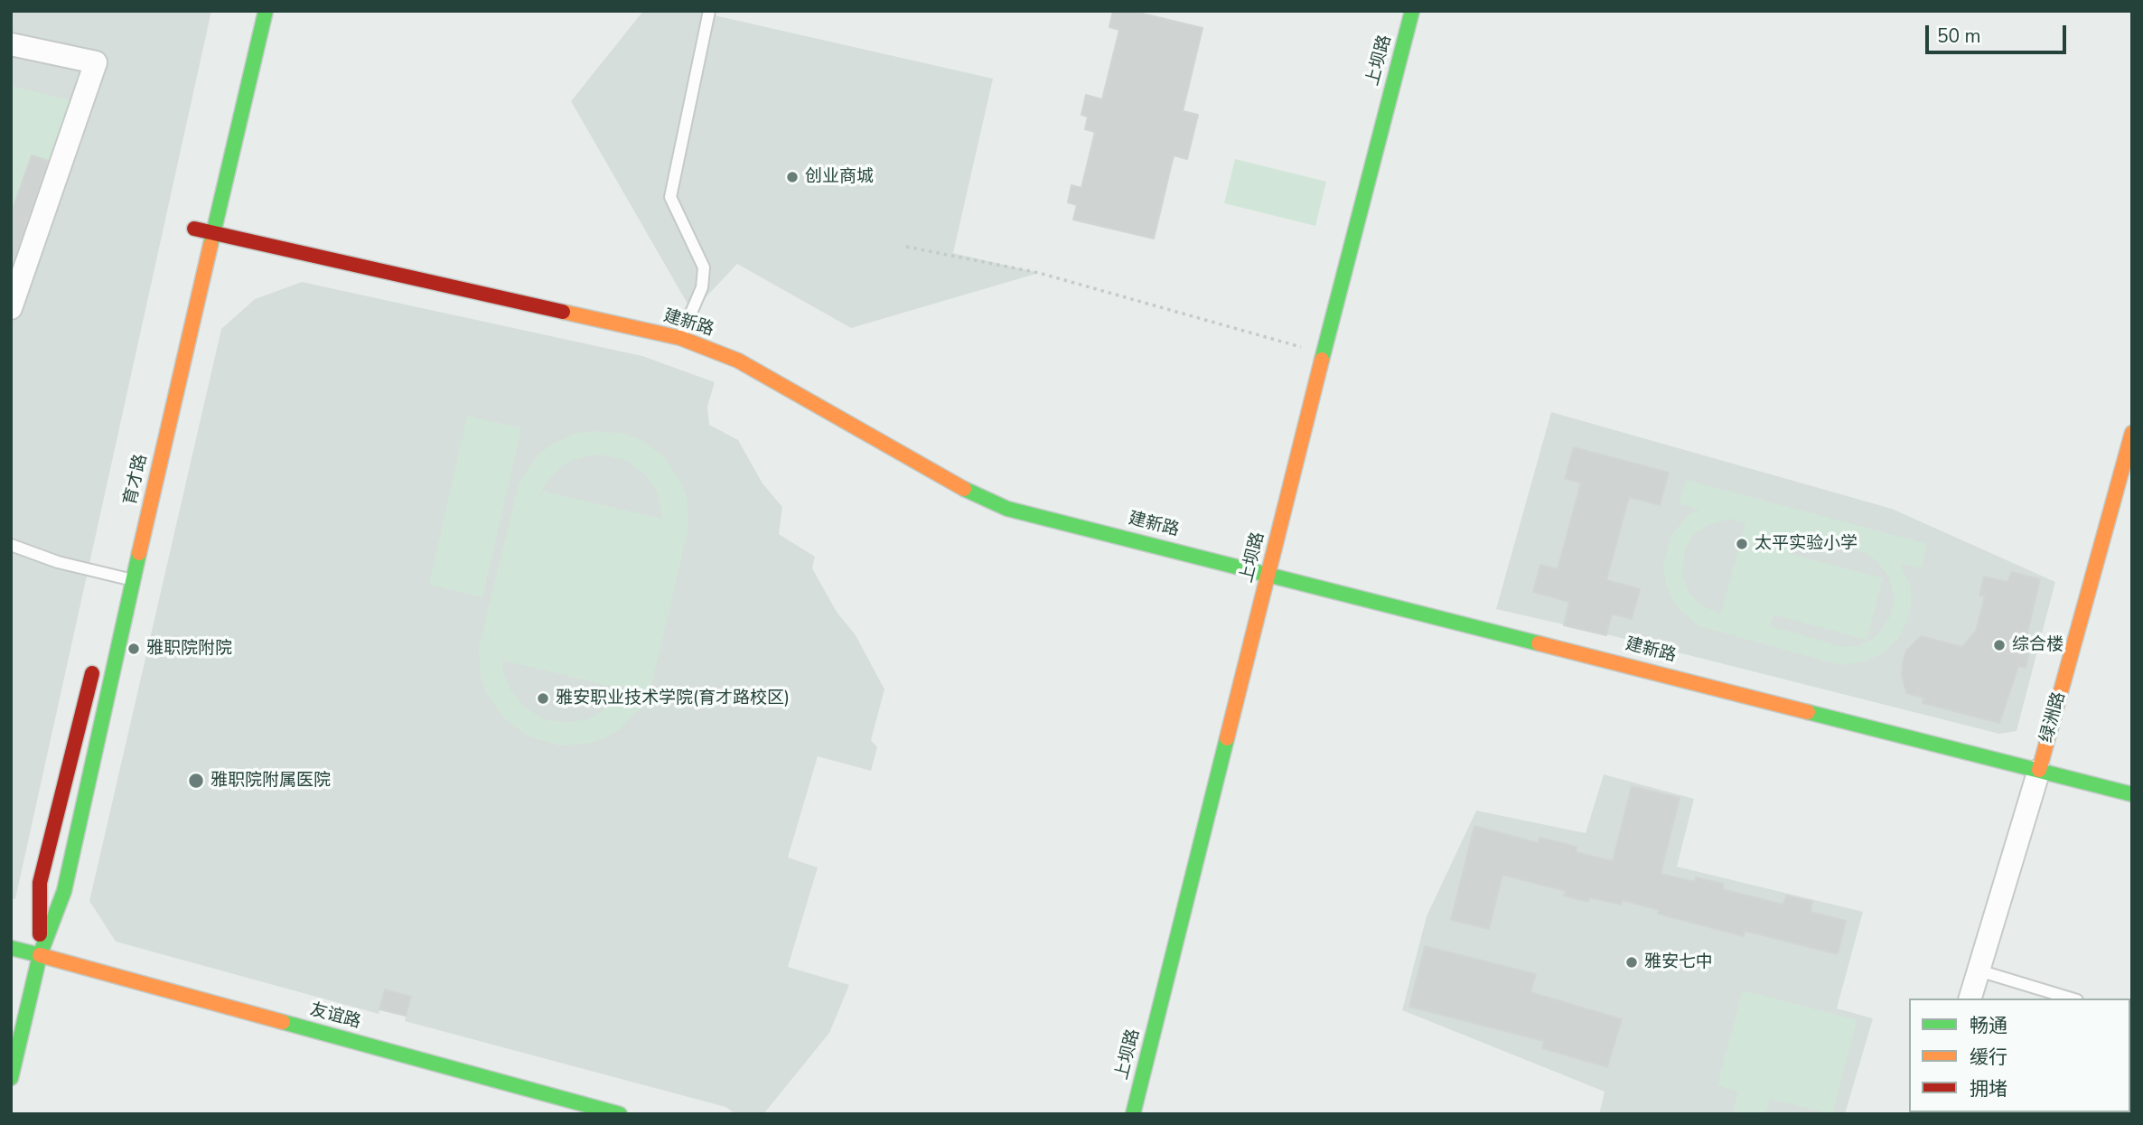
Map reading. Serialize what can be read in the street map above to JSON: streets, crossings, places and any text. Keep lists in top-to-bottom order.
{
  "streets": {
    "street": [
      "上坝路",
      "建新路",
      "育才路",
      "绿洲路",
      "友谊路"
    ]
  },
  "crossings": [
    ["上坝路", "建新路"],
    ["建新路", "育才路"],
    ["建新路", "绿洲路"],
    ["育才路", "友谊路"]
  ],
  "places": [
    "创业商城",
    "太平实验小学",
    "综合楼",
    "雅职院附院",
    "雅安职业技术学院(育才路校区)",
    "雅职院附属医院",
    "雅安七中"
  ],
  "legend": ["畅通", "缓行", "拥堵"],
  "scale_bar": "50 m"
}
